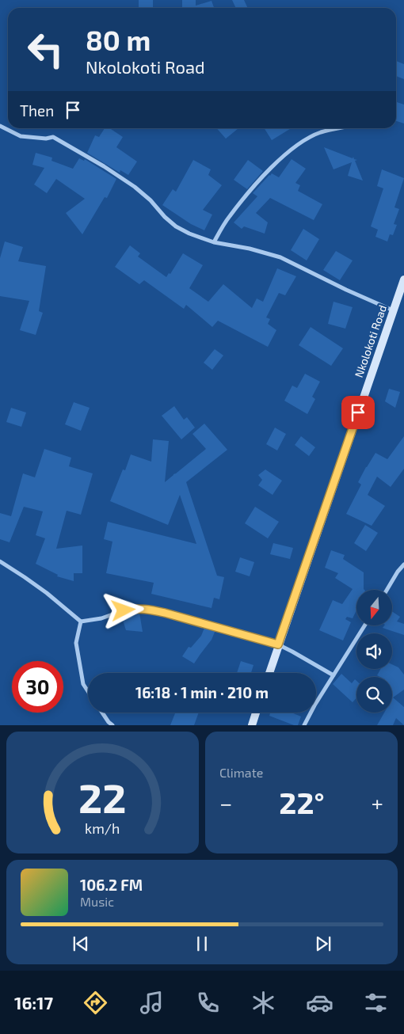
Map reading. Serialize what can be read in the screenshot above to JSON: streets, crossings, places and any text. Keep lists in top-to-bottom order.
{
  "streets": {
    "main road": ["Nkolokoti Road"]
  },
  "north": "bottom",
  "page": {
    "turn": ["80 m", "Nkolokoti Road"],
    "then": "Then",
    "limit": "30",
    "trip": "16:18 · 1 min · 210 m",
    "tile": "Climate",
    "heat": ["−", "22°", "+"],
    "song": ["106.2 FM", "Music"],
    "tabs": "16:17",
    "gauge": ["22", "km/h"]
  }
}
